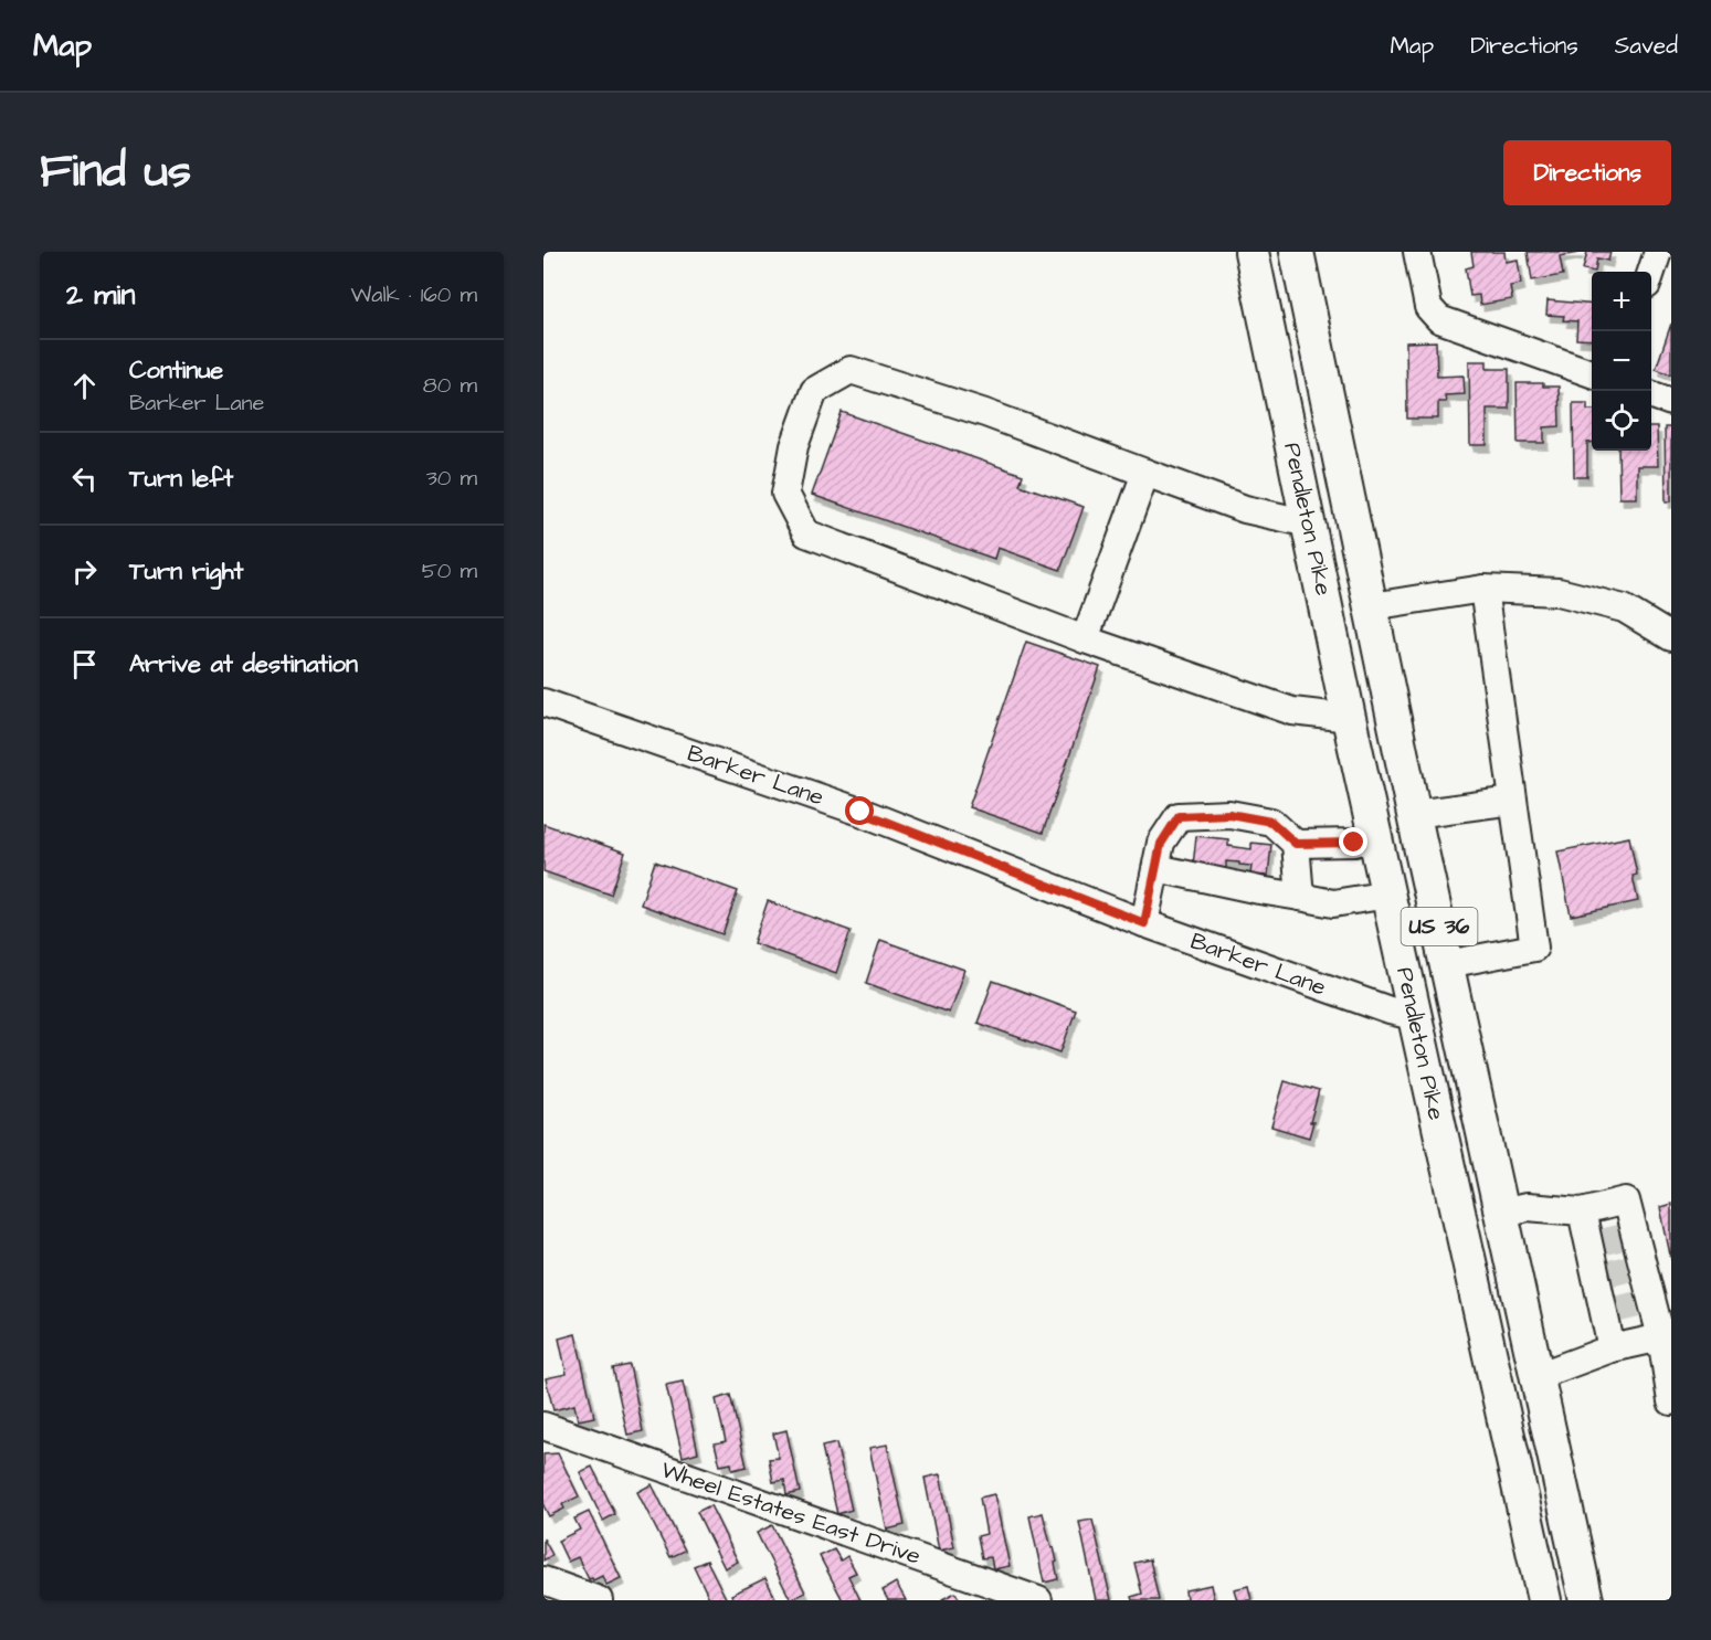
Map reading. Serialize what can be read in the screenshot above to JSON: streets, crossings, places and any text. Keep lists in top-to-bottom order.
{
  "streets": {
    "main road": ["Pendleton Pike", "US 36"],
    "street": ["Barker Lane", "Wheel Estates East Drive"]
  },
  "crossings": [
    ["Pendleton Pike", "Barker Lane"]
  ],
  "page": {
    "header": "Map",
    "nav": ["Map", "Directions", "Saved"],
    "title": "Find us",
    "buttons": "Directions",
    "heading": ["2 min", "Walk · 160 m"],
    "map_buttons": ["+", "−"],
    "list": [
      ["Continue", "Barker Lane", "80 m"],
      ["Turn left", "30 m"],
      ["Turn right", "50 m"],
      "Arrive at destination"
    ]
  }
}
